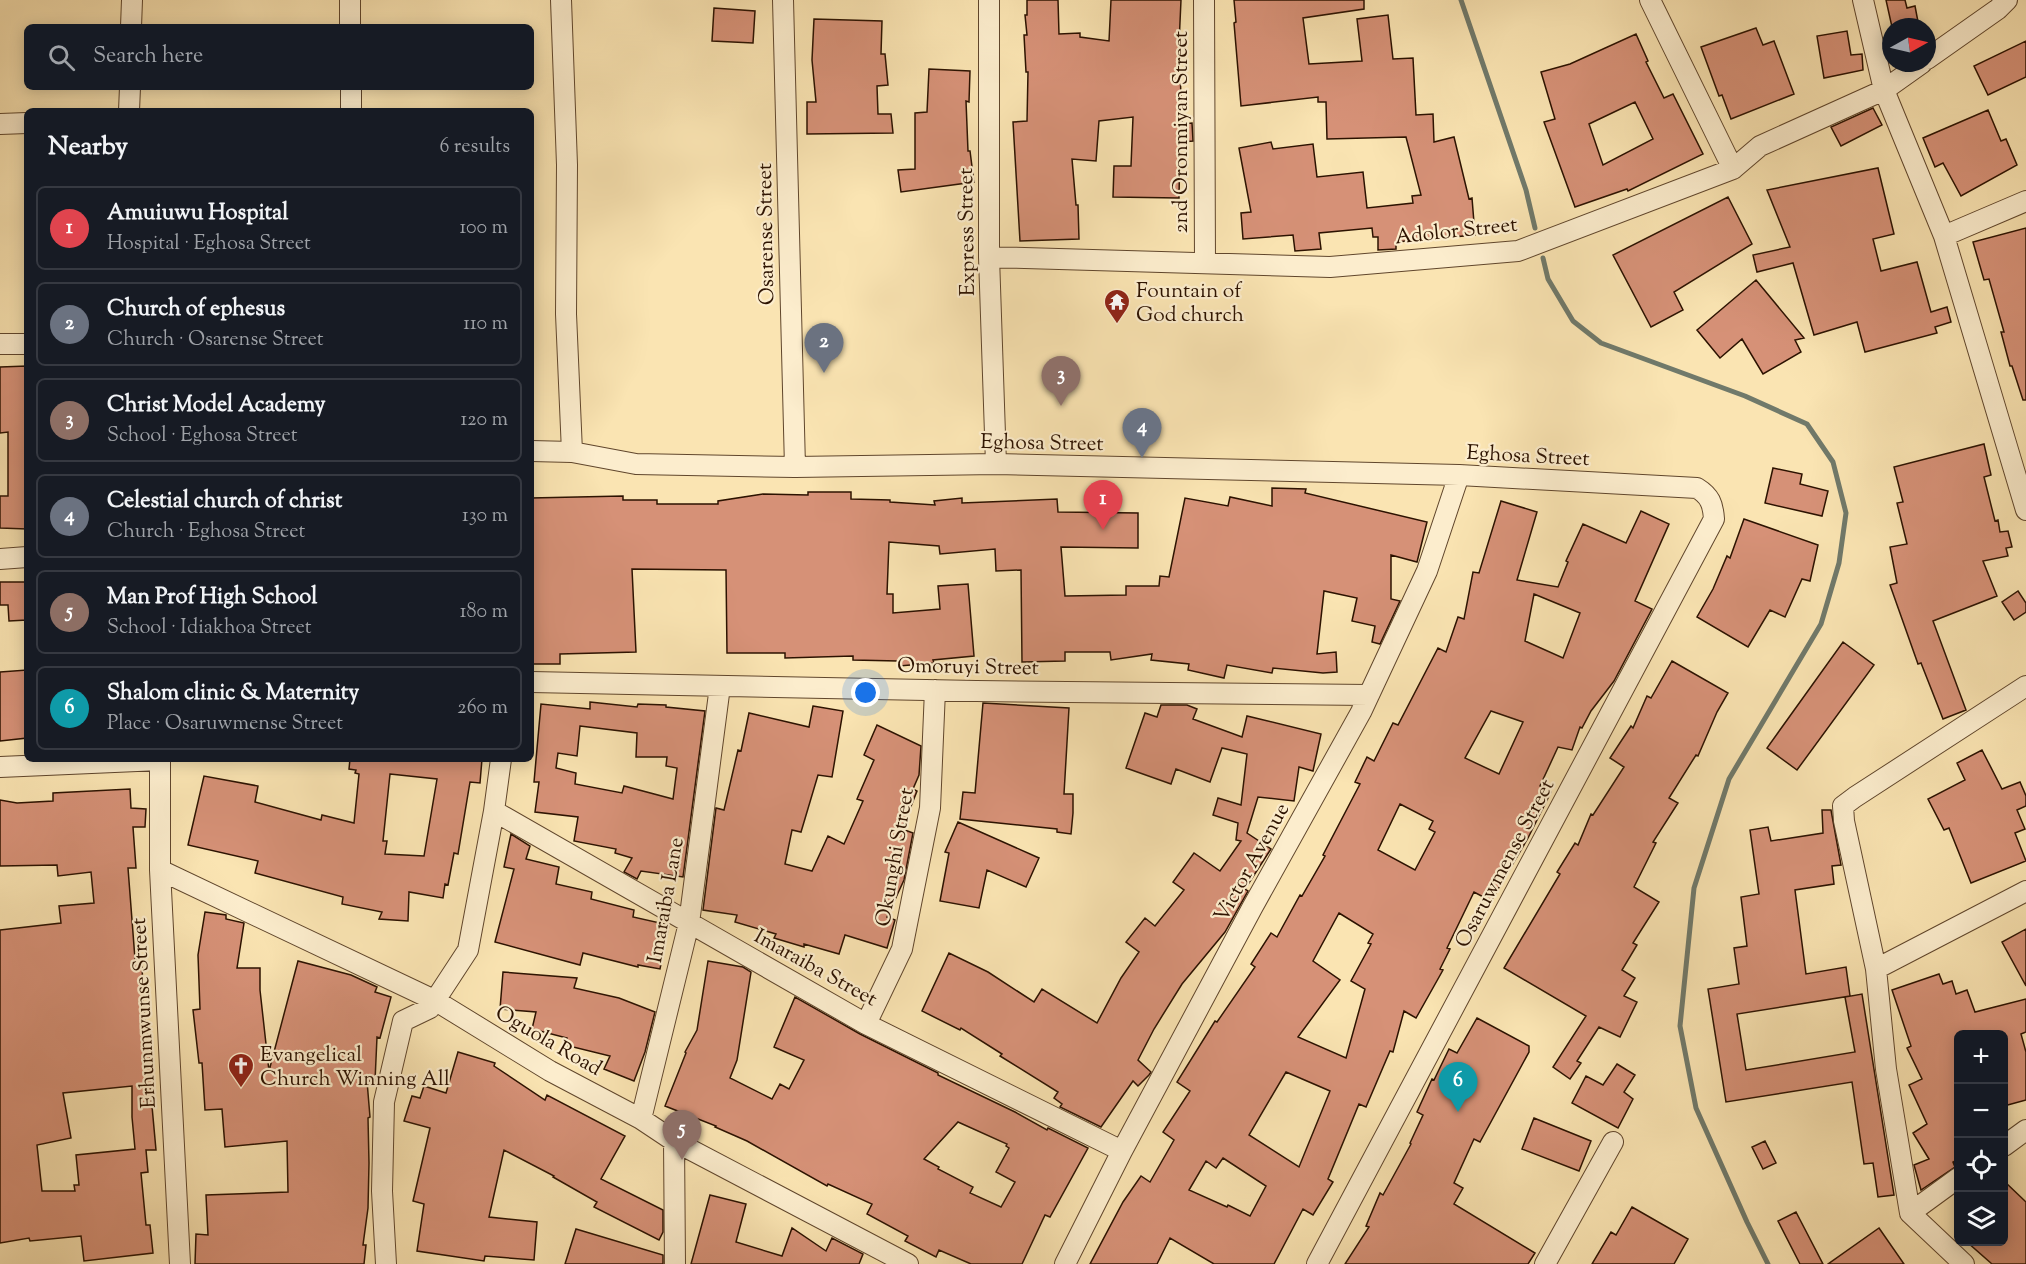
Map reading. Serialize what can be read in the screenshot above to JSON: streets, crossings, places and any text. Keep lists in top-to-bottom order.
{
  "streets": {
    "street": [
      "2nd Oronmiyan Street",
      "Adolor Street",
      "Express Street",
      "Osarense Street",
      "Eghosa Street",
      "Omoruyi Street",
      "Okunghi Street",
      "Victor Avenue",
      "Osaruwmense Street",
      "Imaraiba Lane",
      "Imaraiba Street",
      "Erhunmwunse Street",
      "Oguola Road"
    ]
  },
  "crossings": [
    ["2nd Oronmiyan Street", "Adolor Street"],
    ["Adolor Street", "Express Street"],
    ["Express Street", "Eghosa Street"],
    ["Osarense Street", "Eghosa Street"],
    ["Eghosa Street", "Victor Avenue"],
    ["Eghosa Street", "Osaruwmense Street"],
    ["Omoruyi Street", "Okunghi Street"],
    ["Omoruyi Street", "Victor Avenue"],
    ["Omoruyi Street", "Imaraiba Lane"],
    ["Okunghi Street", "Imaraiba Street"],
    ["Victor Avenue", "Imaraiba Street"],
    ["Imaraiba Lane", "Imaraiba Street"],
    ["Imaraiba Lane", "Oguola Road"],
    ["Erhunmwunse Street", "Oguola Road"]
  ],
  "places": {
    "temple": ["Fountain of God church"],
    "church": ["Evangelical Church Winning All"]
  },
  "north": "right",
  "page": {
    "search": "Search here",
    "heading": ["Nearby", "6 results"],
    "list": [
      {
        "mark": "1",
        "name": "Amuiuwu Hospital",
        "note": "Hospital · Eghosa Street",
        "value": "100 m"
      },
      {
        "mark": "2",
        "name": "Church of ephesus",
        "note": "Church · Osarense Street",
        "value": "110 m"
      },
      {
        "mark": "3",
        "name": "Christ Model Academy",
        "note": "School · Eghosa Street",
        "value": "120 m"
      },
      {
        "mark": "4",
        "name": "Celestial church of christ",
        "note": "Church · Eghosa Street",
        "value": "130 m"
      },
      {
        "mark": "5",
        "name": "Man Prof High School",
        "note": "School · Idiakhoa Street",
        "value": "180 m"
      },
      {
        "mark": "6",
        "name": "Shalom clinic & Maternity",
        "note": "Place · Osaruwmense Street",
        "value": "260 m"
      }
    ],
    "pins": [
      "2",
      "3",
      "4",
      "1",
      "6",
      "5"
    ],
    "map_buttons": ["+", "−"]
  }
}
